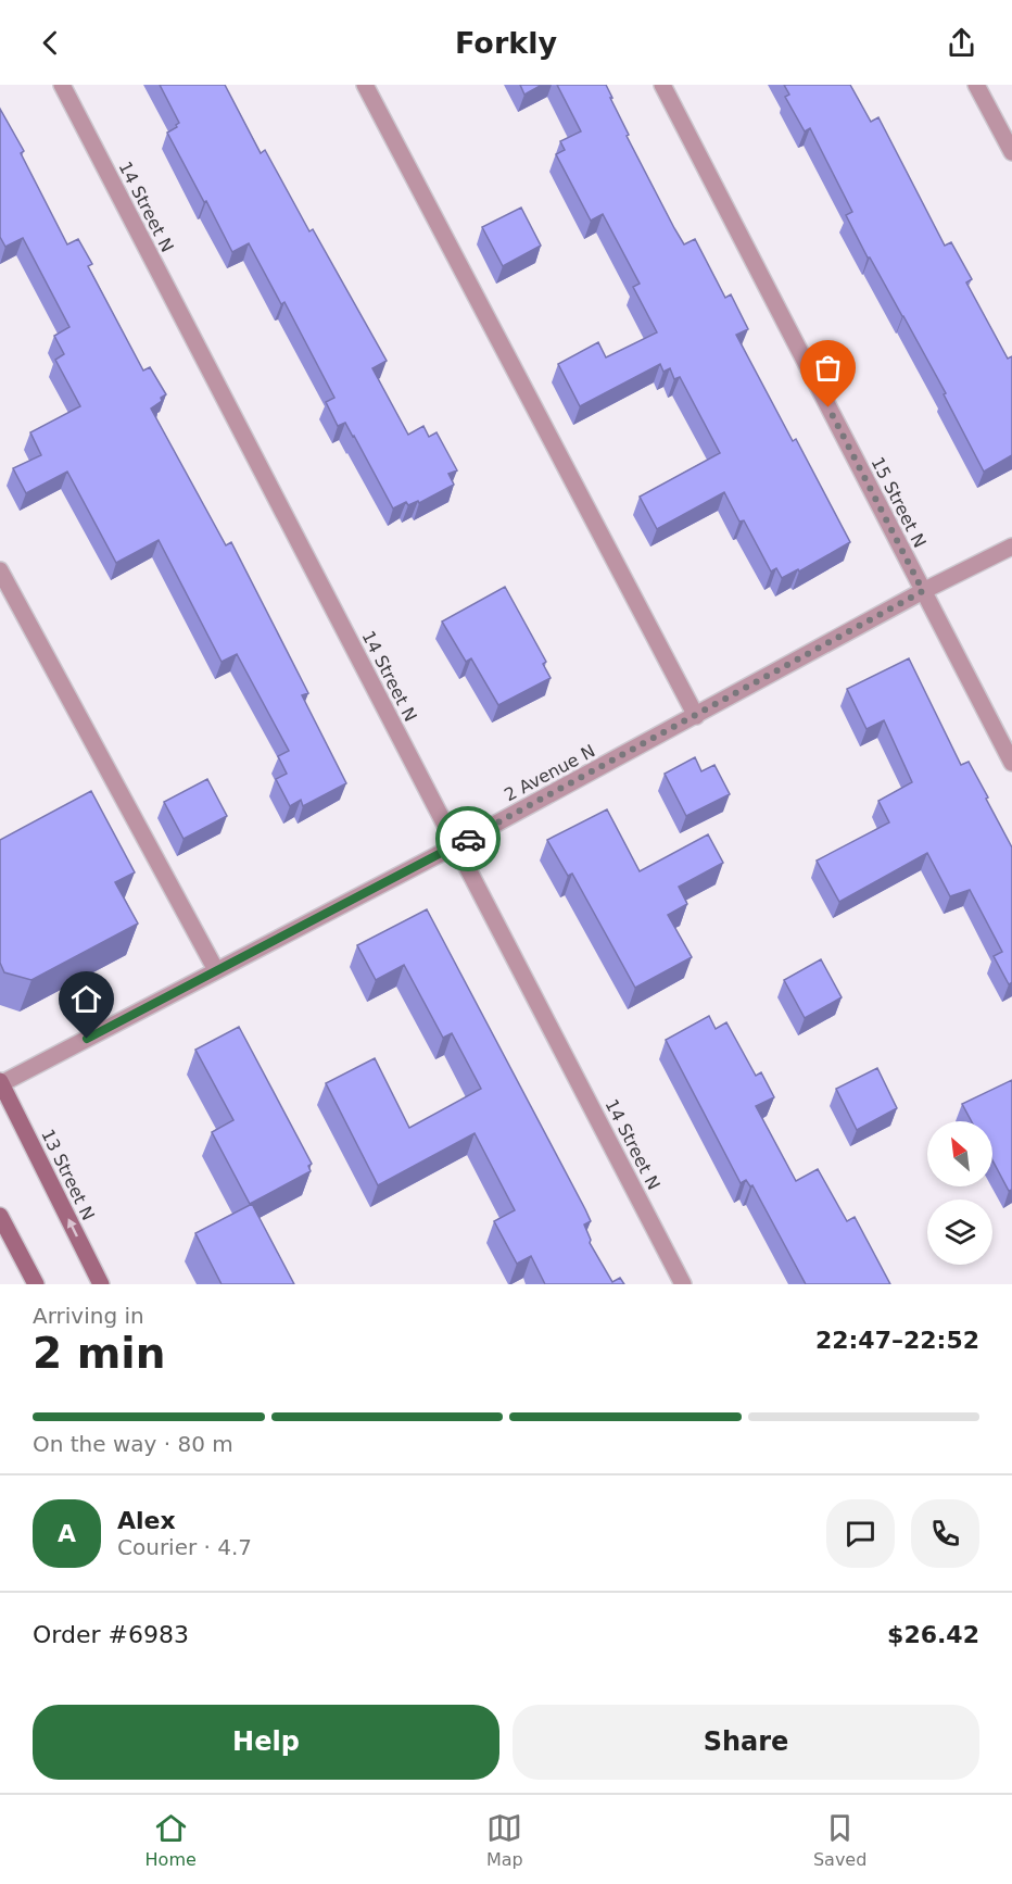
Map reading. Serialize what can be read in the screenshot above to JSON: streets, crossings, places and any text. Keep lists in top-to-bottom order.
{
  "streets": {
    "street": [
      "14 Street N",
      "15 Street N",
      "2 Avenue N",
      "13 Street N"
    ]
  },
  "crossings": [
    ["14 Street N", "2 Avenue N"],
    ["15 Street N", "2 Avenue N"],
    ["2 Avenue N", "13 Street N"]
  ],
  "north": "top left",
  "page": {
    "header": "Forkly",
    "heading": ["2 min", "Arriving in", "22:47–22:52"],
    "panel": [
      "Alex",
      "Courier · 4.7",
      "Order #6983",
      "$26.42"
    ],
    "bar": "On the way · 80 m",
    "round": "A",
    "buttons": ["Help", "Share"],
    "tabs": ["Home", "Map", "Saved"]
  }
}
